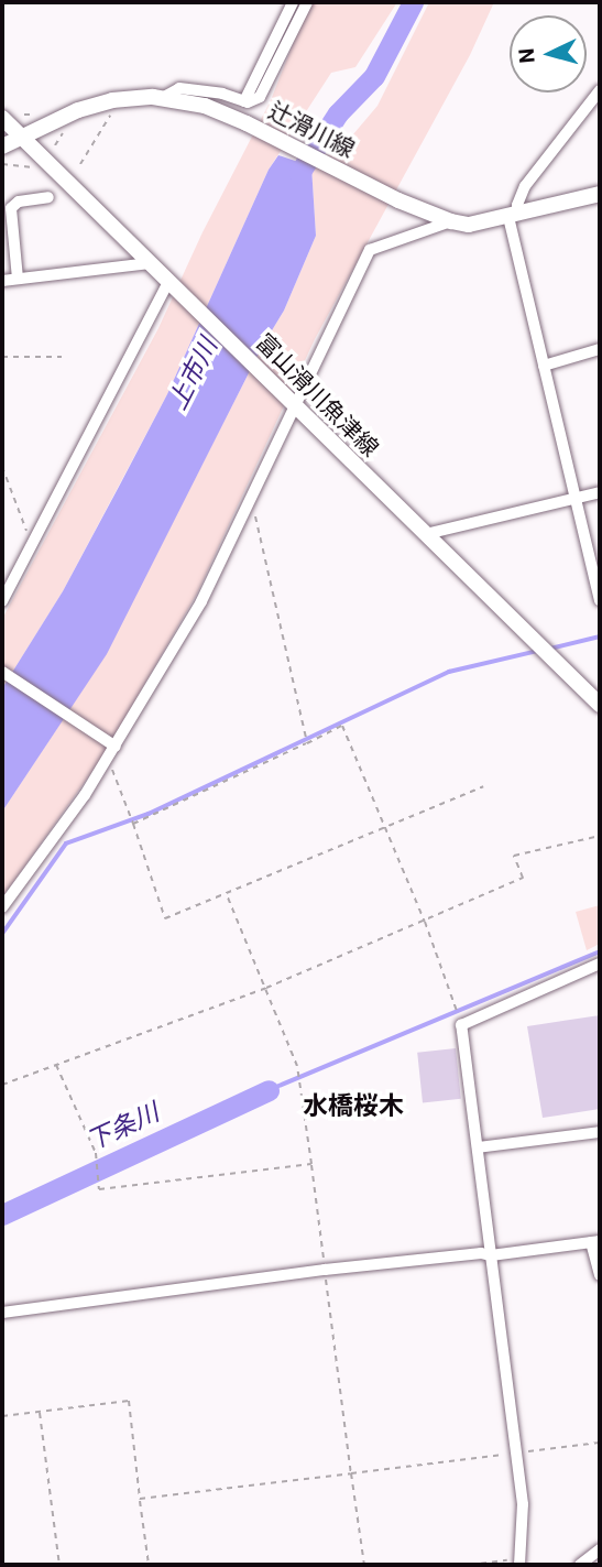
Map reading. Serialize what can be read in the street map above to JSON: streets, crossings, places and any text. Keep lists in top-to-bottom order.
{
  "streets": {
    "main road": ["辻滑川線", "富山滑川魚津線"]
  },
  "crossings": [
    ["辻滑川線", "富山滑川魚津線"]
  ],
  "districts": ["水橋桜木"],
  "water": ["上市川", "下条川"],
  "north": "left"
}
